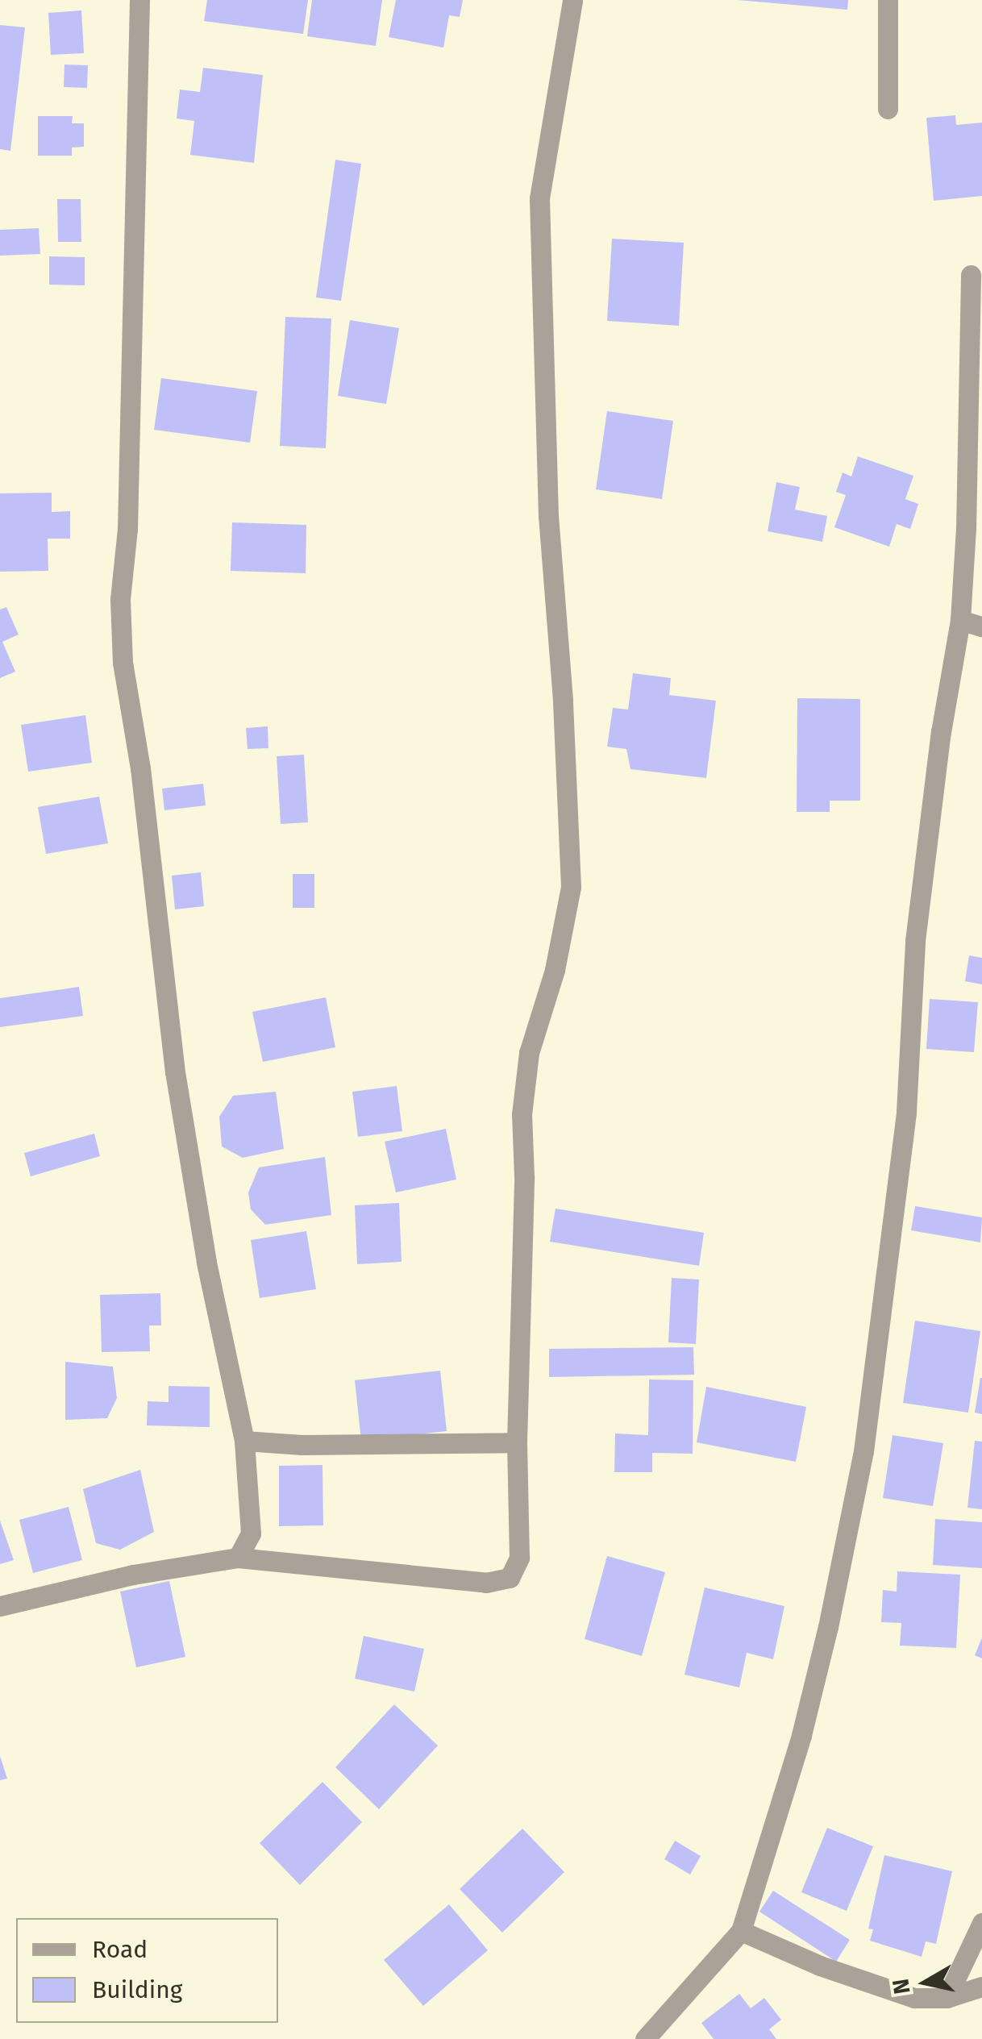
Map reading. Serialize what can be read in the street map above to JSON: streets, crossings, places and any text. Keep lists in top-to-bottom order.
{
  "legend": ["Road", "Building"],
  "north": "left"
}
